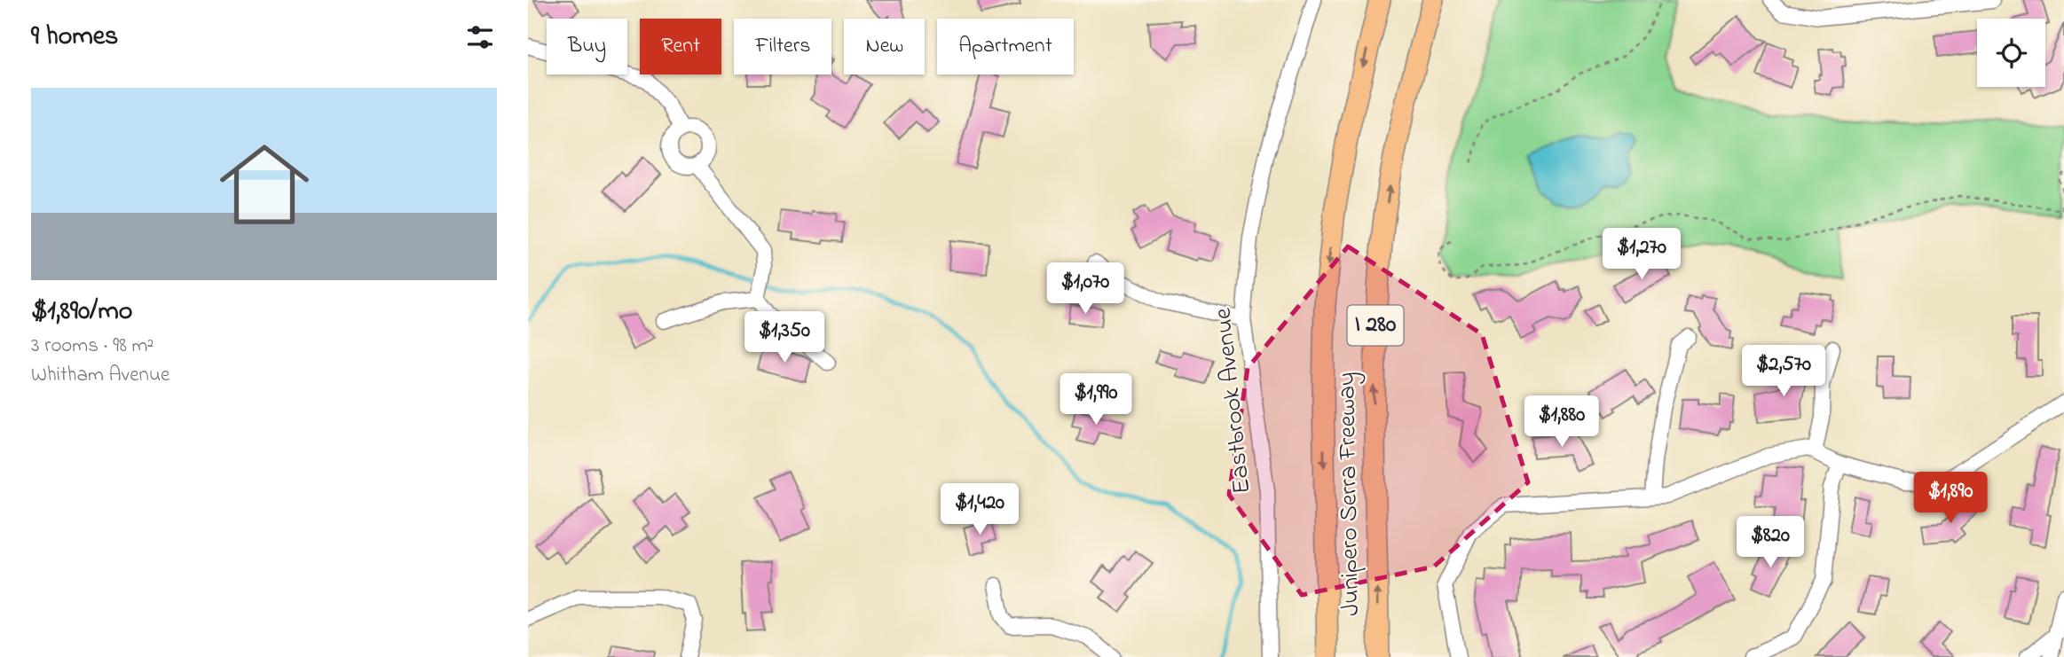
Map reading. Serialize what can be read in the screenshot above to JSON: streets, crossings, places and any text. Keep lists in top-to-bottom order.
{
  "streets": {
    "highway": ["I 280", "Junipero Serra Freeway"],
    "street": ["Eastbrook Avenue"]
  },
  "page": {
    "heading": "9 homes",
    "chip": [
      "Buy",
      "Rent",
      "Filters",
      "New",
      "Apartment"
    ],
    "list": [
      {
        "name": "$1,890/mo",
        "note": "3 rooms · 98 m² · Whitham Avenue"
      }
    ],
    "price": [
      "$1,270",
      "$1,070",
      "$1,350",
      "$2,570",
      "$1,990",
      "$1,880",
      "$1,890",
      "$1,420",
      "$820"
    ]
  }
}
